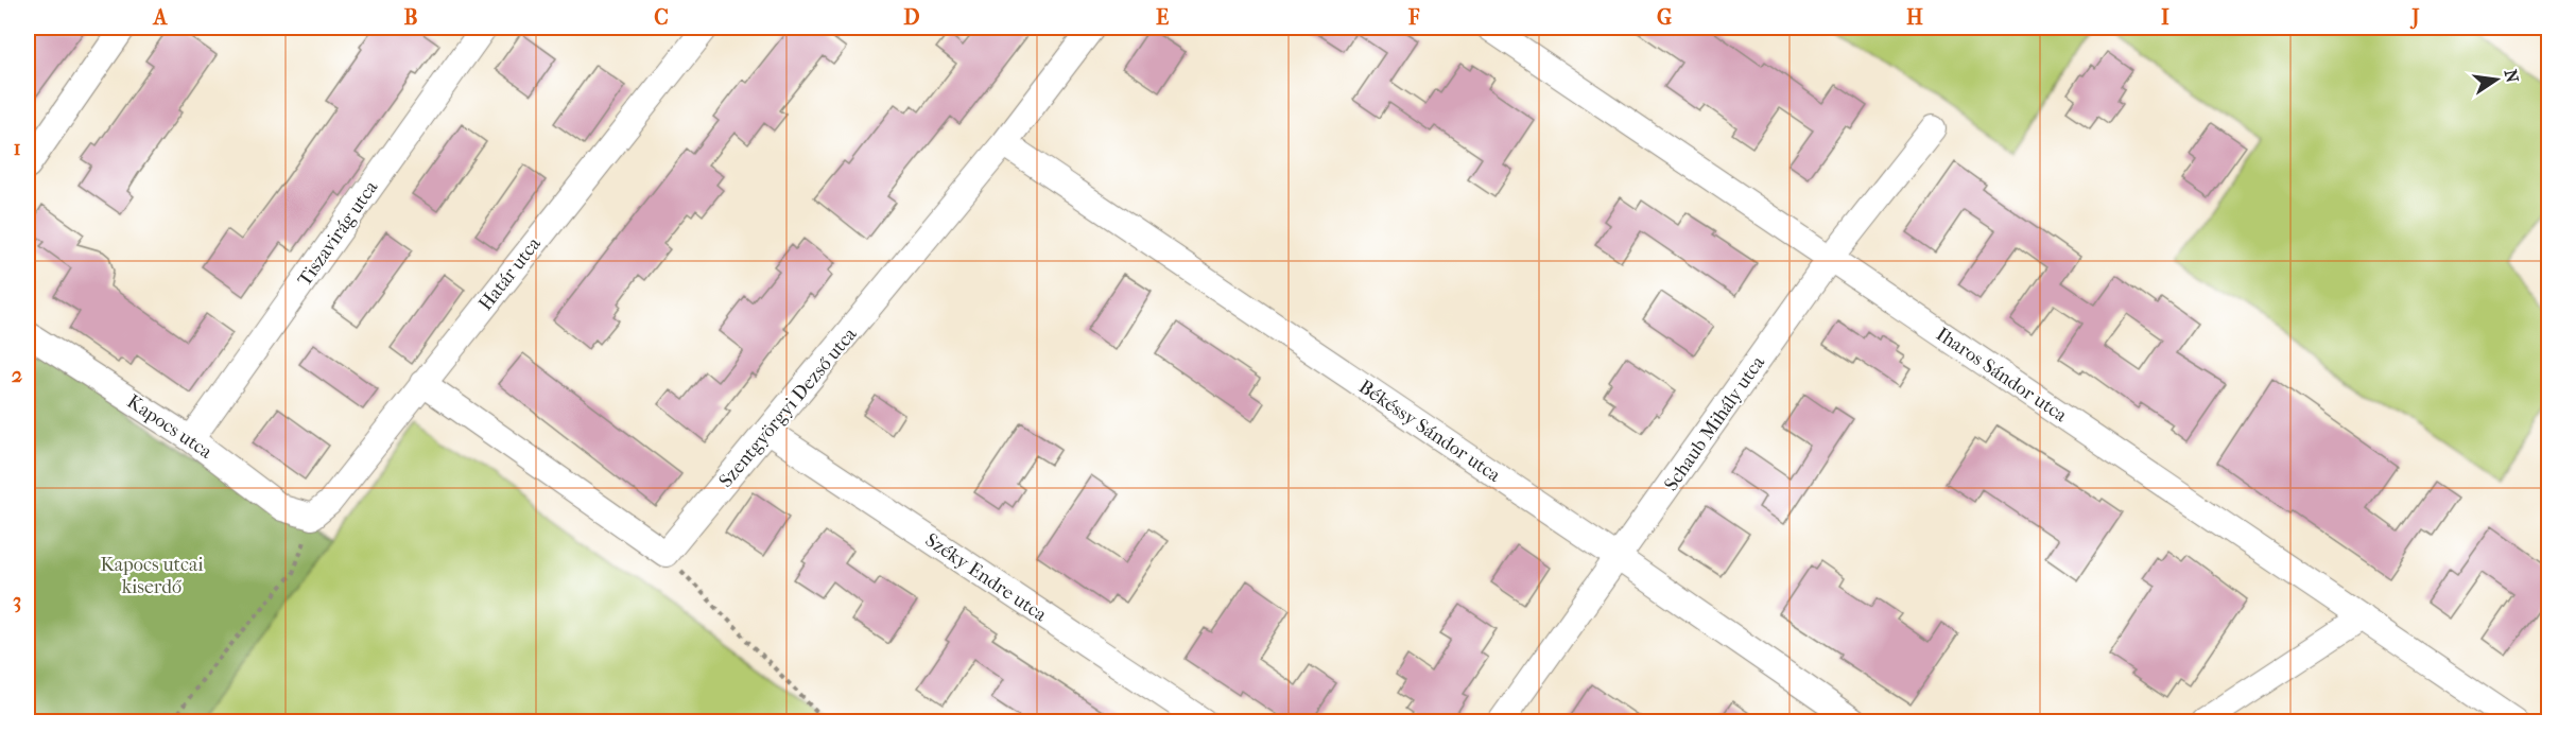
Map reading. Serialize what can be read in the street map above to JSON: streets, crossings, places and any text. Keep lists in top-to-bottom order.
{
  "streets": {
    "street": [
      "Tiszavirág utca",
      "Határ utca",
      "Iharos Sándor utca",
      "Szentgyörgyi Dezső utca",
      "Schaub Mihály utca",
      "Kapocs utca",
      "Békéssy Sándor utca",
      "Széky Endre utca"
    ]
  },
  "crossings": [
    ["Tiszavirág utca", "Kapocs utca"],
    ["Határ utca", "Kapocs utca"],
    ["Iharos Sándor utca", "Schaub Mihály utca"],
    ["Szentgyörgyi Dezső utca", "Békéssy Sándor utca"],
    ["Szentgyörgyi Dezső utca", "Széky Endre utca"],
    ["Schaub Mihály utca", "Békéssy Sándor utca"]
  ],
  "parks": ["Kapocs utcai kiserdő"],
  "north": "right",
  "grid": {
    "columns": [
      "A",
      "B",
      "C",
      "D",
      "E",
      "F",
      "G",
      "H",
      "I",
      "J"
    ],
    "rows": ["1", "2", "3"]
  }
}
